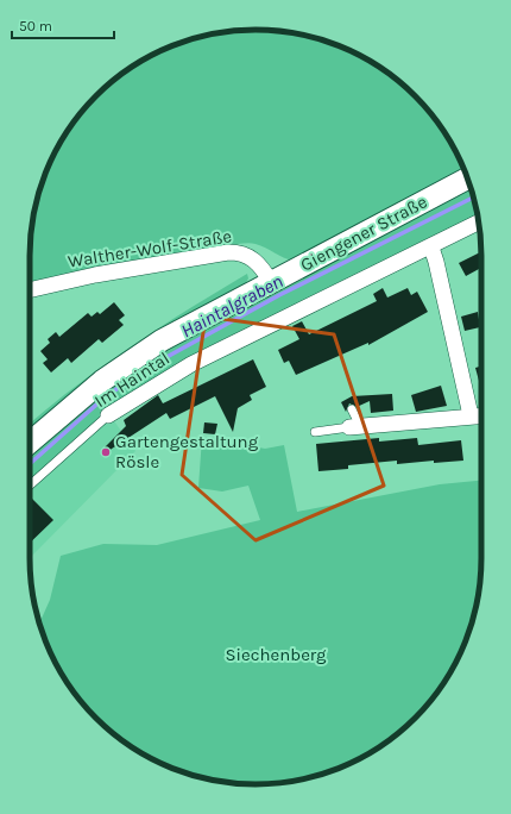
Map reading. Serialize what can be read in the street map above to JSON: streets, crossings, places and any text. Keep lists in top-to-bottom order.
{
  "streets": {
    "main road": ["Giengener Straße"],
    "street": ["Walther-Wolf-Straße", "Im Haintal"]
  },
  "crossings": [
    ["Giengener Straße", "Walther-Wolf-Straße"]
  ],
  "water": ["Haintalgraben"],
  "parks": ["Siechenberg"],
  "places": ["Gartengestaltung Rösle"],
  "scale_bar": "50 m"
}
